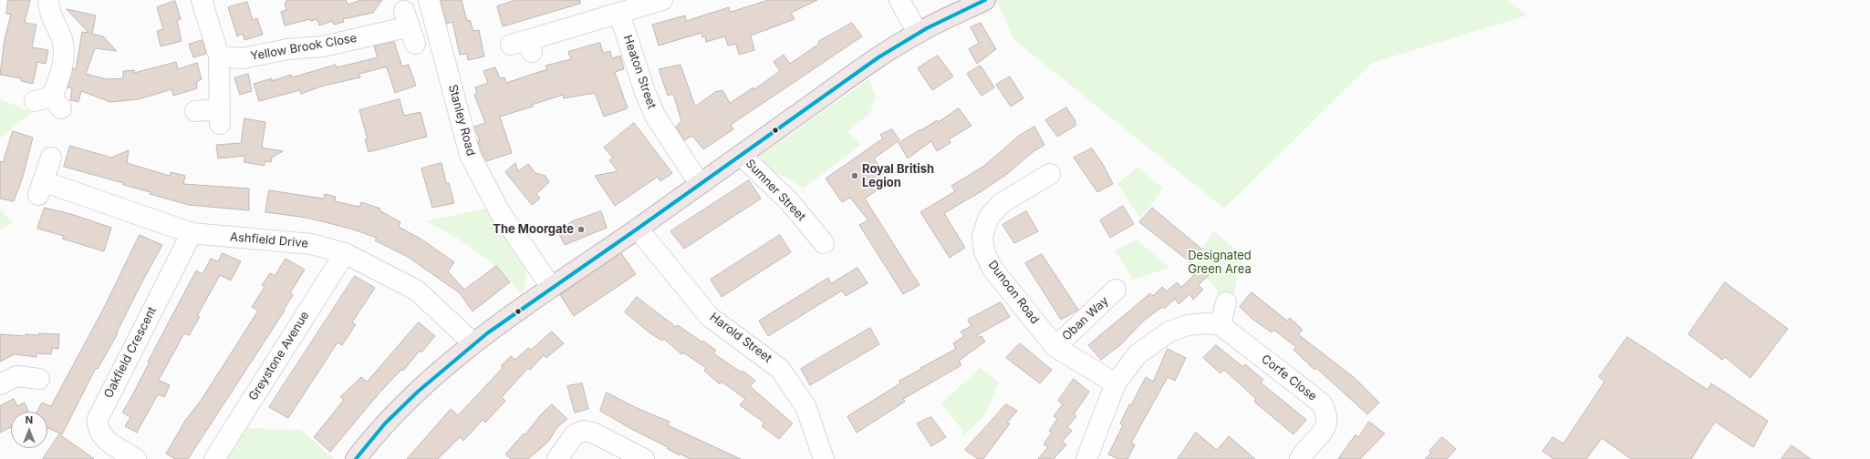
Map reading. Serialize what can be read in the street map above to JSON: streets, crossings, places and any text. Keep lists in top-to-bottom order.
{
  "streets": {
    "street": [
      "Yellow Brook Close",
      "Heaton Street",
      "Stanley Road",
      "Sumner Street",
      "Ashfield Drive",
      "Dunoon Road",
      "Oban Way",
      "Harold Street",
      "Oakfield Crescent",
      "Greystone Avenue",
      "Corfe Close"
    ]
  },
  "crossings": [
    ["Ashfield Drive", "Oakfield Crescent"],
    ["Ashfield Drive", "Greystone Avenue"],
    ["Dunoon Road", "Oban Way"]
  ],
  "parks": ["Designated Green Area"],
  "places": ["Royal British Legion", "The Moorgate"],
  "north": "top"
}
